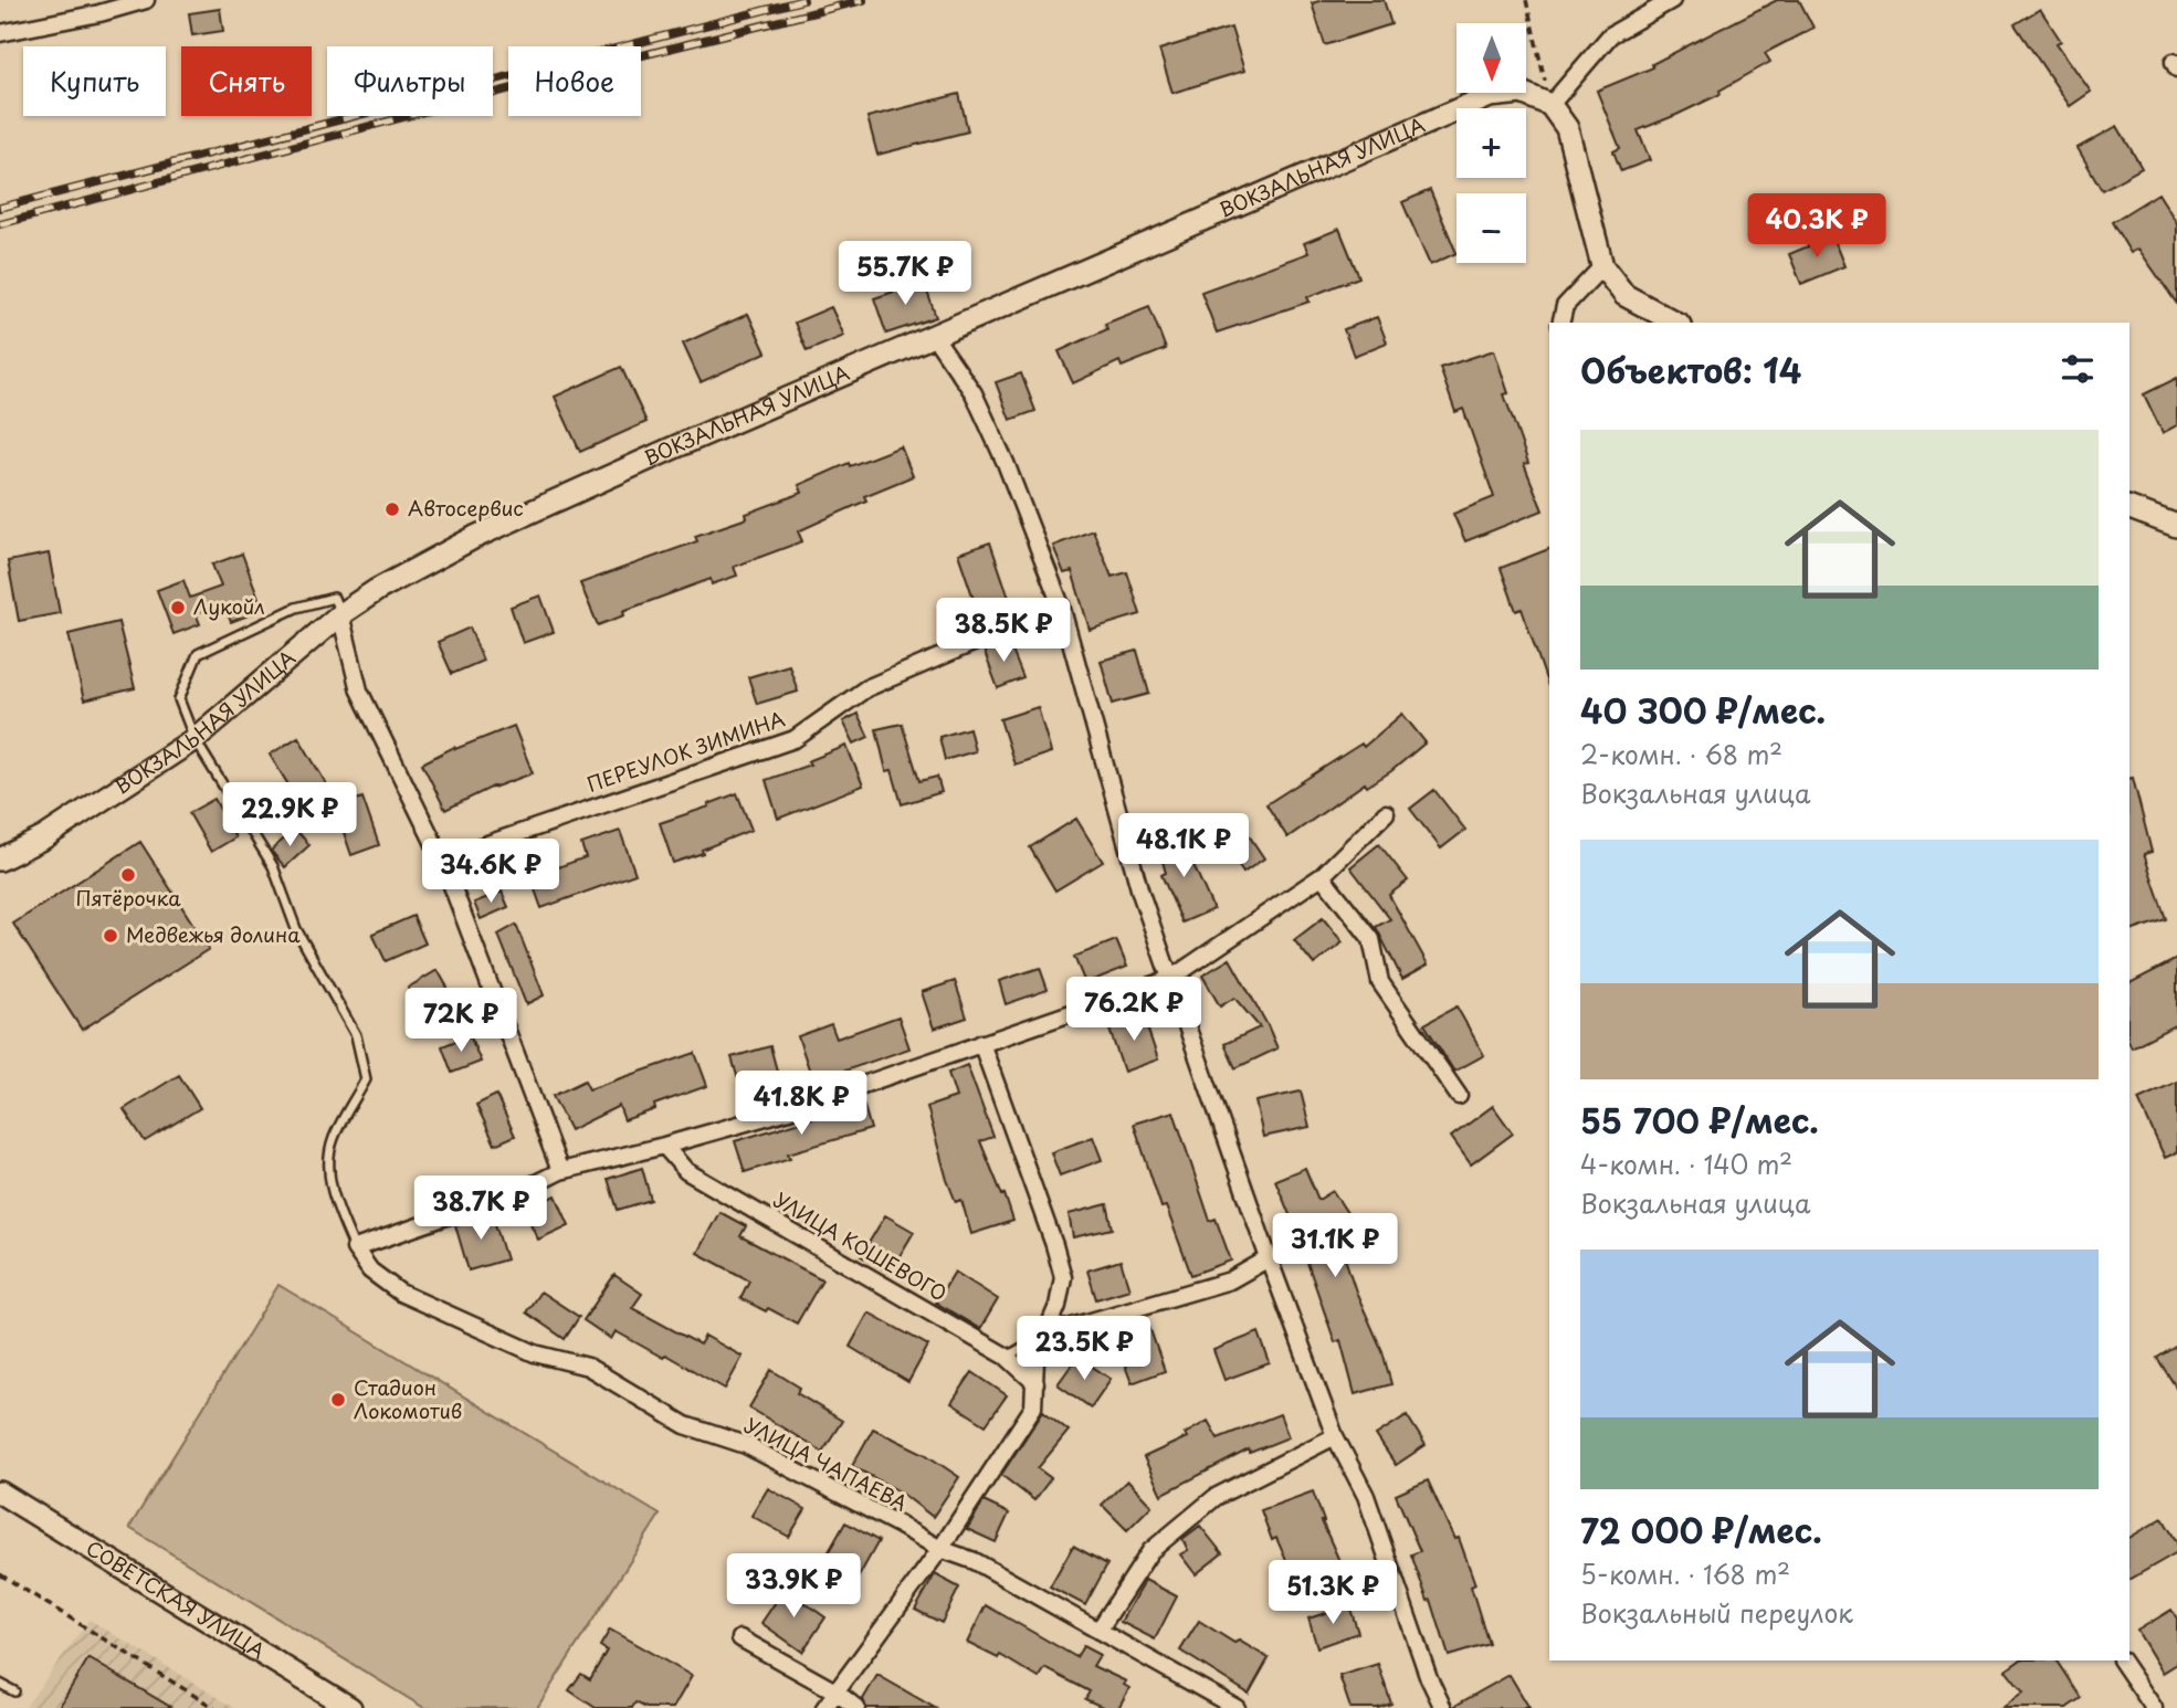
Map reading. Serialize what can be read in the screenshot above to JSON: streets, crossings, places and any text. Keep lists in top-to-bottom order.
{
  "streets": {
    "street": [
      "ВОКЗАЛЬНАЯ УЛИЦА",
      "ПЕРЕУЛОК ЗИМИНА",
      "УЛИЦА КОШЕВОГО",
      "УЛИЦА ЧАПАЕВА",
      "СОВЕТСКАЯ УЛИЦА"
    ]
  },
  "places": [
    "Автосервис",
    "Лукойл",
    "Пятёрочка",
    "Медвежья долина",
    "Стадион Локомотив"
  ],
  "north": "bottom",
  "page": {
    "map_buttons": ["+", "−"],
    "chip": [
      "Купить",
      "Снять",
      "Фильтры",
      "Новое"
    ],
    "price": [
      "40.3K ₽",
      "55.7K ₽",
      "38.5K ₽",
      "22.9K ₽",
      "48.1K ₽",
      "34.6K ₽",
      "76.2K ₽",
      "72K ₽",
      "41.8K ₽",
      "38.7K ₽",
      "31.1K ₽",
      "23.5K ₽",
      "33.9K ₽",
      "51.3K ₽"
    ],
    "heading": "Объектов: 14",
    "list": [
      {
        "name": "40 300 ₽/мес.",
        "note": "2-комн. · 68 m² · Вокзальная улица"
      },
      {
        "name": "55 700 ₽/мес.",
        "note": "4-комн. · 140 m² · Вокзальная улица"
      },
      {
        "name": "72 000 ₽/мес.",
        "note": "5-комн. · 168 m² · Вокзальный переулок"
      }
    ]
  }
}
